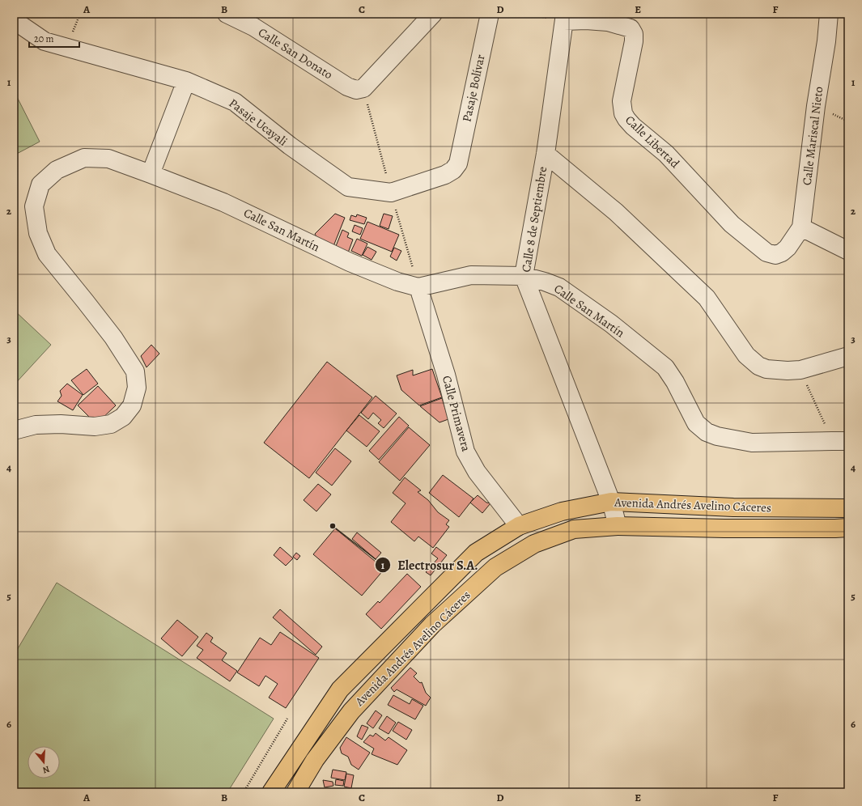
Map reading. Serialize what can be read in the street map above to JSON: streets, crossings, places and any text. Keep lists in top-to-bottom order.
{
  "streets": {
    "main road": ["Avenida Andrés Avelino Cáceres"],
    "street": [
      "Calle San Donato",
      "Pasaje Bolívar",
      "Pasaje Ucayali",
      "Calle Mariscal Nieto",
      "Calle Libertad",
      "Calle 8 de Septiembre",
      "Calle San Martín",
      "Calle Primavera"
    ]
  },
  "crossings": [
    ["Pasaje Bolívar", "Pasaje Ucayali"],
    ["Calle Mariscal Nieto", "Calle Libertad"],
    ["Calle Libertad", "Calle 8 de Septiembre"],
    ["Calle 8 de Septiembre", "Calle San Martín"],
    ["Calle 8 de Septiembre", "Avenida Andrés Avelino Cáceres"],
    ["Calle San Martín", "Calle Primavera"],
    ["Calle Primavera", "Avenida Andrés Avelino Cáceres"]
  ],
  "places": ["Electrosur S.A."],
  "scale_bar": "20 m",
  "north": "bottom",
  "grid": {
    "columns": [
      "A",
      "B",
      "C",
      "D",
      "E",
      "F"
    ],
    "rows": [
      "1",
      "2",
      "3",
      "4",
      "5",
      "6"
    ]
  }
}
